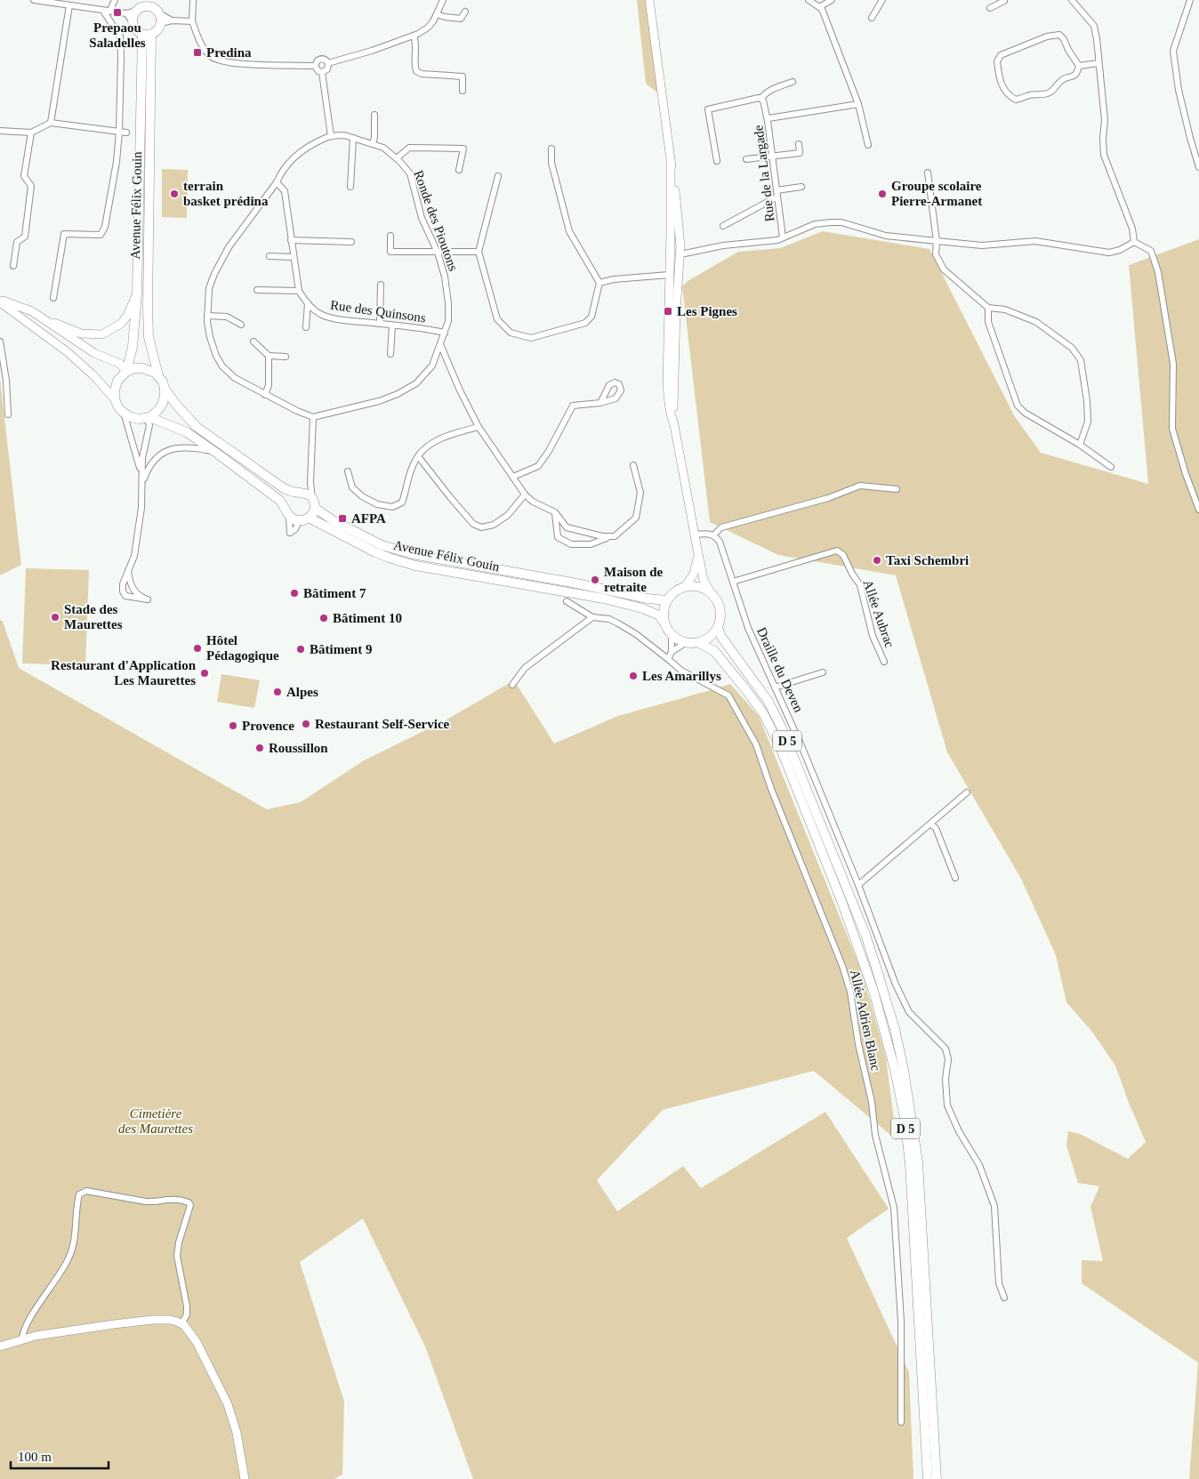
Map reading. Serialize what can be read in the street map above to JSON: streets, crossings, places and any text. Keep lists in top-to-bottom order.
{
  "streets": {
    "main road": ["Avenue Félix Gouin", "D 5"],
    "street": [
      "Rue de la Largade",
      "Ronde des Pioutons",
      "Rue des Quinsons",
      "Allée Aubrac",
      "Draille du Deven",
      "Allée Adrien Blanc"
    ]
  },
  "crossings": [
    ["Avenue Félix Gouin", "D 5"],
    ["Ronde des Pioutons", "Rue des Quinsons"],
    ["Allée Aubrac", "Draille du Deven"]
  ],
  "parks": ["Cimetière des Maurettes"],
  "places": {
    "transit": [
      "Prepaou Saladelles",
      "Predina",
      "Les Pignes",
      "AFPA"
    ],
    "other": [
      "terrain basket prédina",
      "Groupe scolaire Pierre-Armanet",
      "Taxi Schembri",
      "Maison de retraite",
      "Bâtiment 7",
      "Stade des Maurettes",
      "Bâtiment 10",
      "Hôtel Pédagogique",
      "Bâtiment 9",
      "Restaurant d'Application Les Maurettes",
      "Les Amarillys",
      "Alpes",
      "Restaurant Self-Service",
      "Provence",
      "Roussillon"
    ]
  },
  "scale_bar": "100 m"
}
